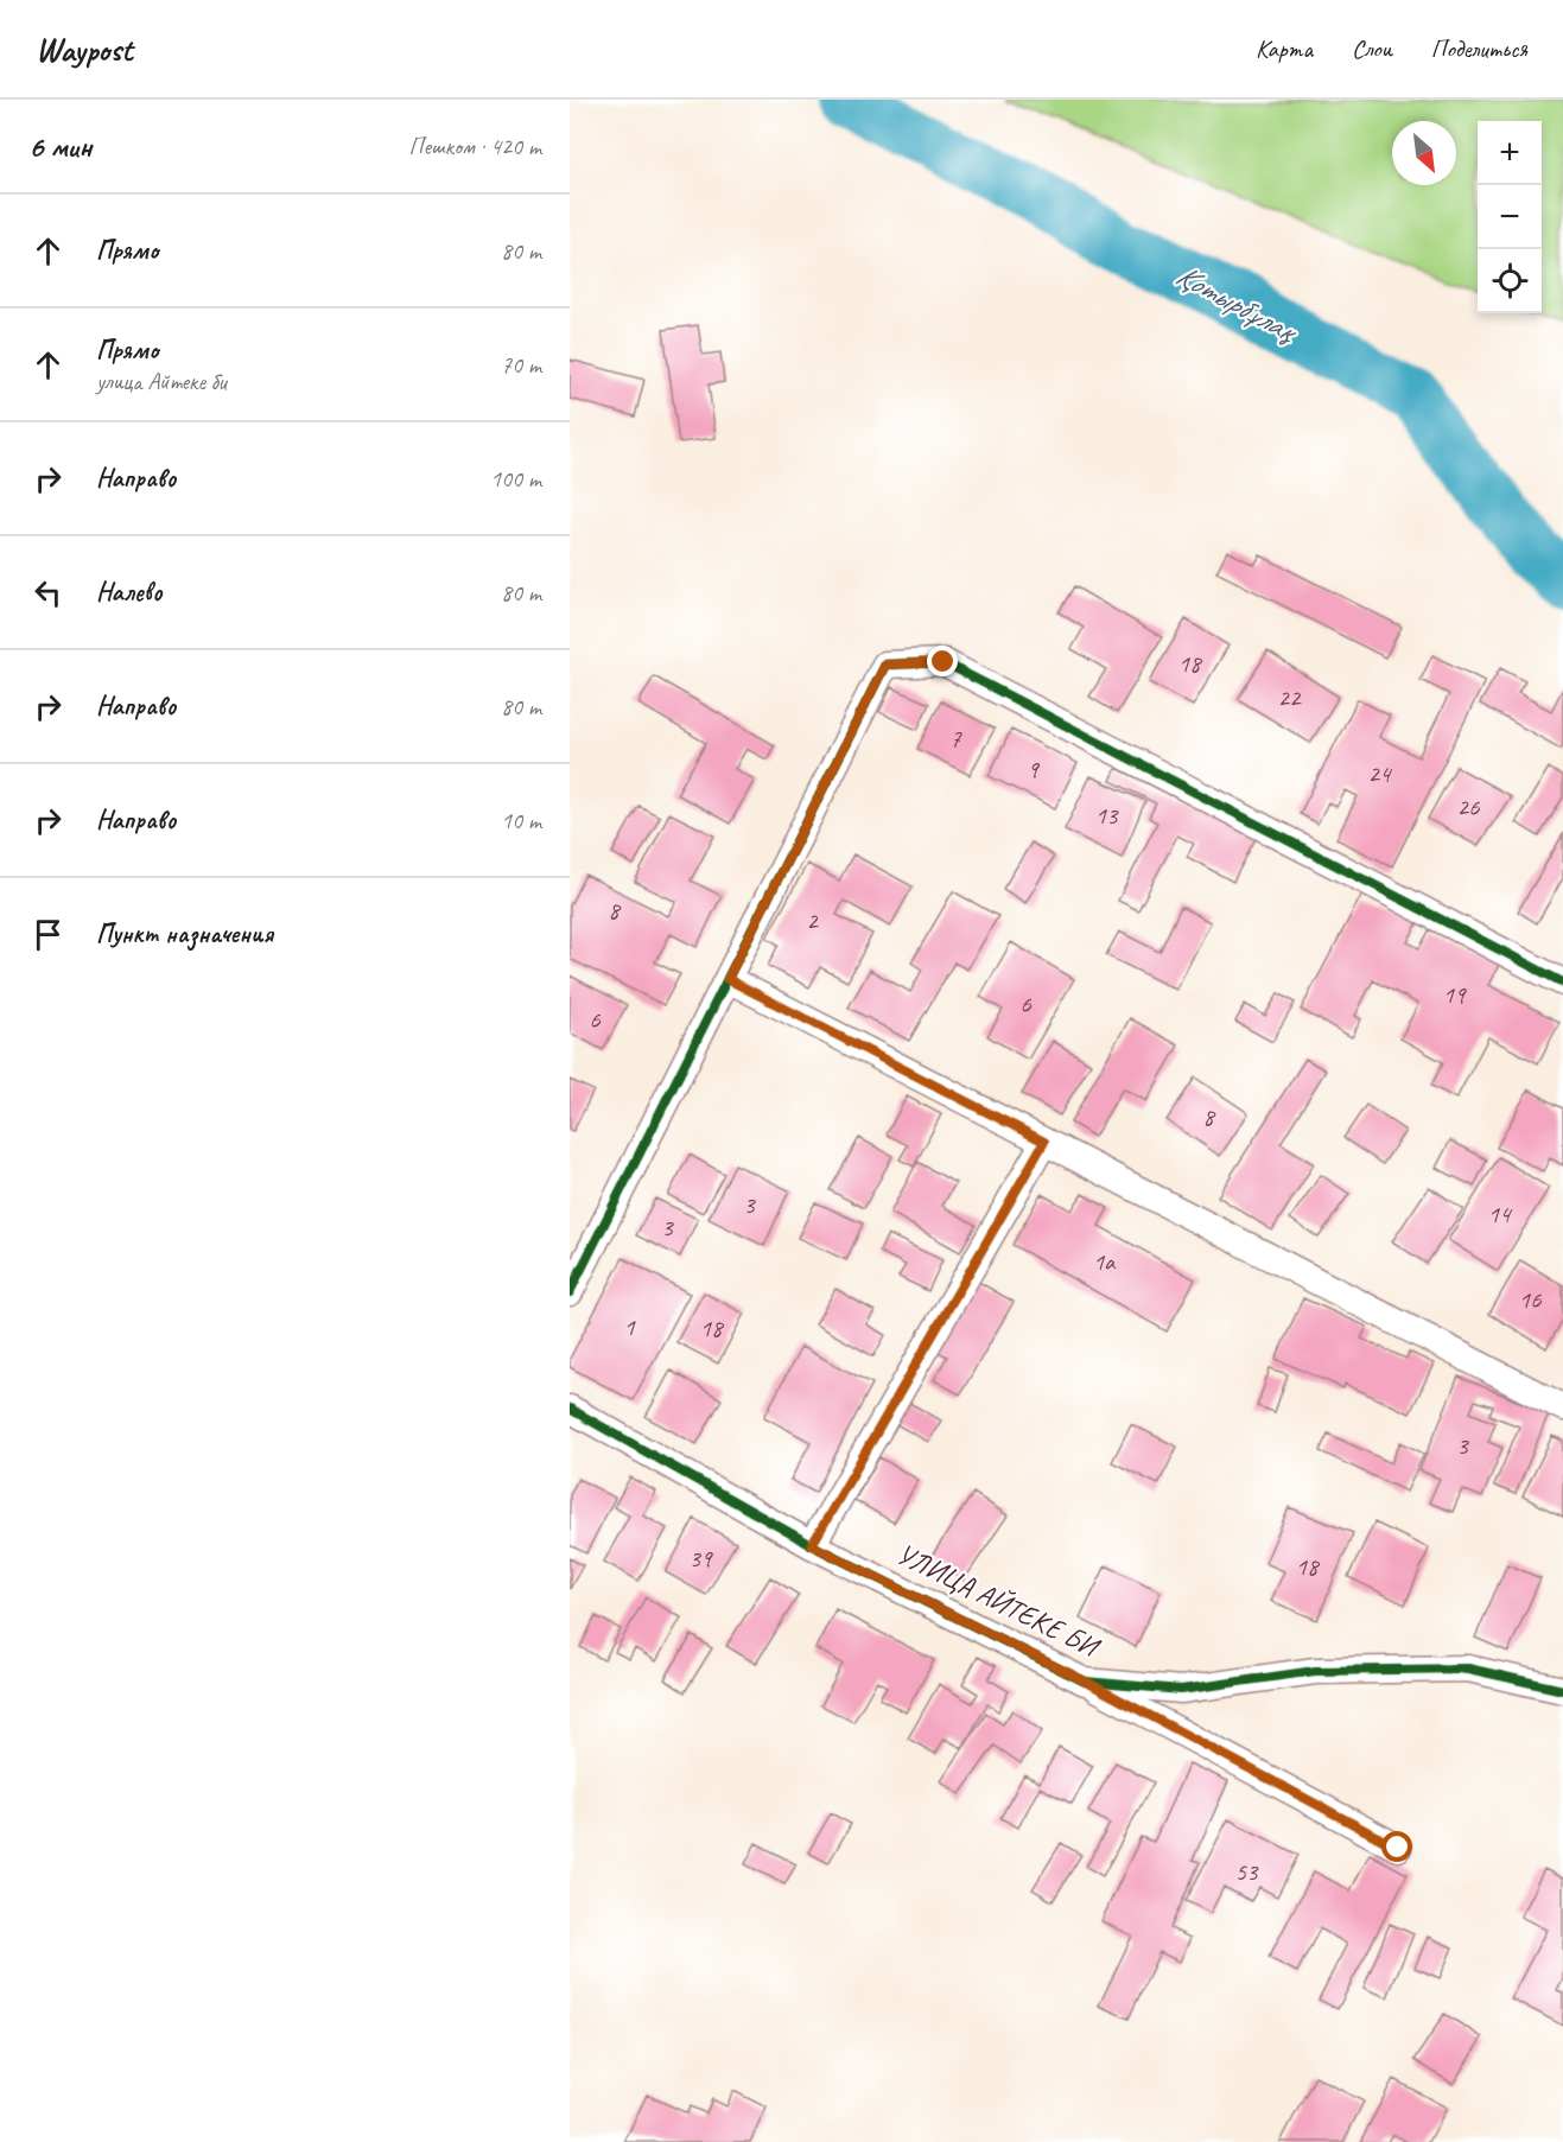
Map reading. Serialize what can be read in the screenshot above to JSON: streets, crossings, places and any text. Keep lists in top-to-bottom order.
{
  "streets": {
    "street": ["УЛИЦА АЙТЕКЕ БИ"]
  },
  "water": ["Қотырбұлақ"],
  "house_numbers": [
    "18",
    "22",
    "7",
    "9",
    "24",
    "26",
    "13",
    "8",
    "2",
    "19",
    "6",
    "6",
    "8",
    "3",
    "14",
    "3",
    "1а",
    "16",
    "1",
    "18",
    "3",
    "39",
    "18",
    "53"
  ],
  "north": "bottom right",
  "page": {
    "header": "Waypost",
    "nav": ["Карта", "Слои", "Поделиться"],
    "heading": ["6 мин", "Пешком · 420 m"],
    "map_buttons": ["+", "−"],
    "list": [
      ["Прямо", "80 m"],
      ["Прямо", "улица Айтеке би", "70 m"],
      ["Направо", "100 m"],
      ["Налево", "80 m"],
      ["Направо", "80 m"],
      ["Направо", "10 m"],
      "Пункт назначения"
    ]
  }
}
